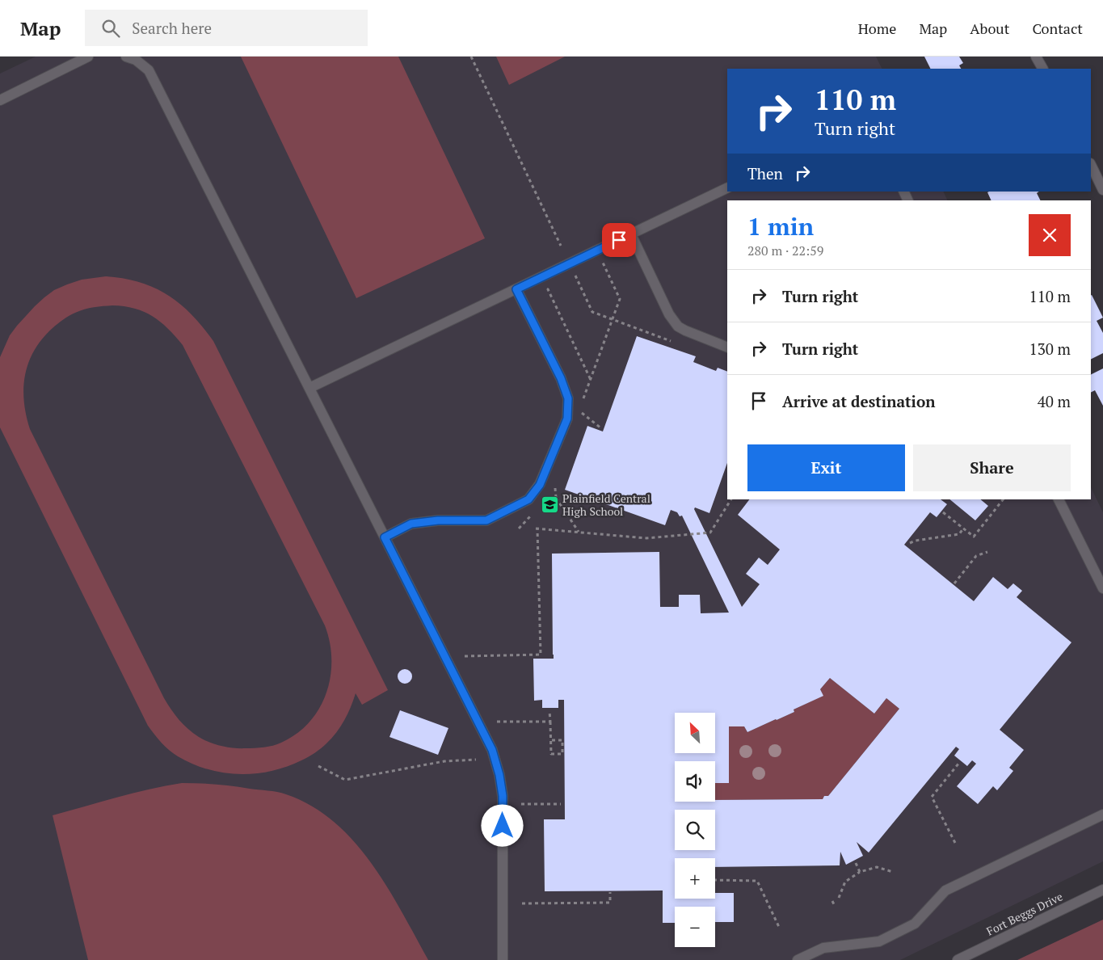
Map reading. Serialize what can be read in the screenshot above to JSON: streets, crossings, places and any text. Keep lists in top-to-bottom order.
{
  "streets": {
    "street": ["Fort Beggs Drive"]
  },
  "places": {
    "school or university": ["Plainfield Central High School"]
  },
  "north": "top left",
  "page": {
    "header": "Map",
    "search": "Search here",
    "nav": [
      "Home",
      "Map",
      "About",
      "Contact"
    ],
    "turn": ["110 m", "Turn right"],
    "then": "Then",
    "heading": ["1 min", "280 m · 22:59"],
    "list": [
      {
        "name": "Turn right",
        "value": "110 m"
      },
      {
        "name": "Turn right",
        "value": "130 m"
      },
      {
        "name": "Arrive at destination",
        "value": "40 m"
      }
    ],
    "buttons": ["Exit", "Share"],
    "map_buttons": ["+", "−"]
  }
}
